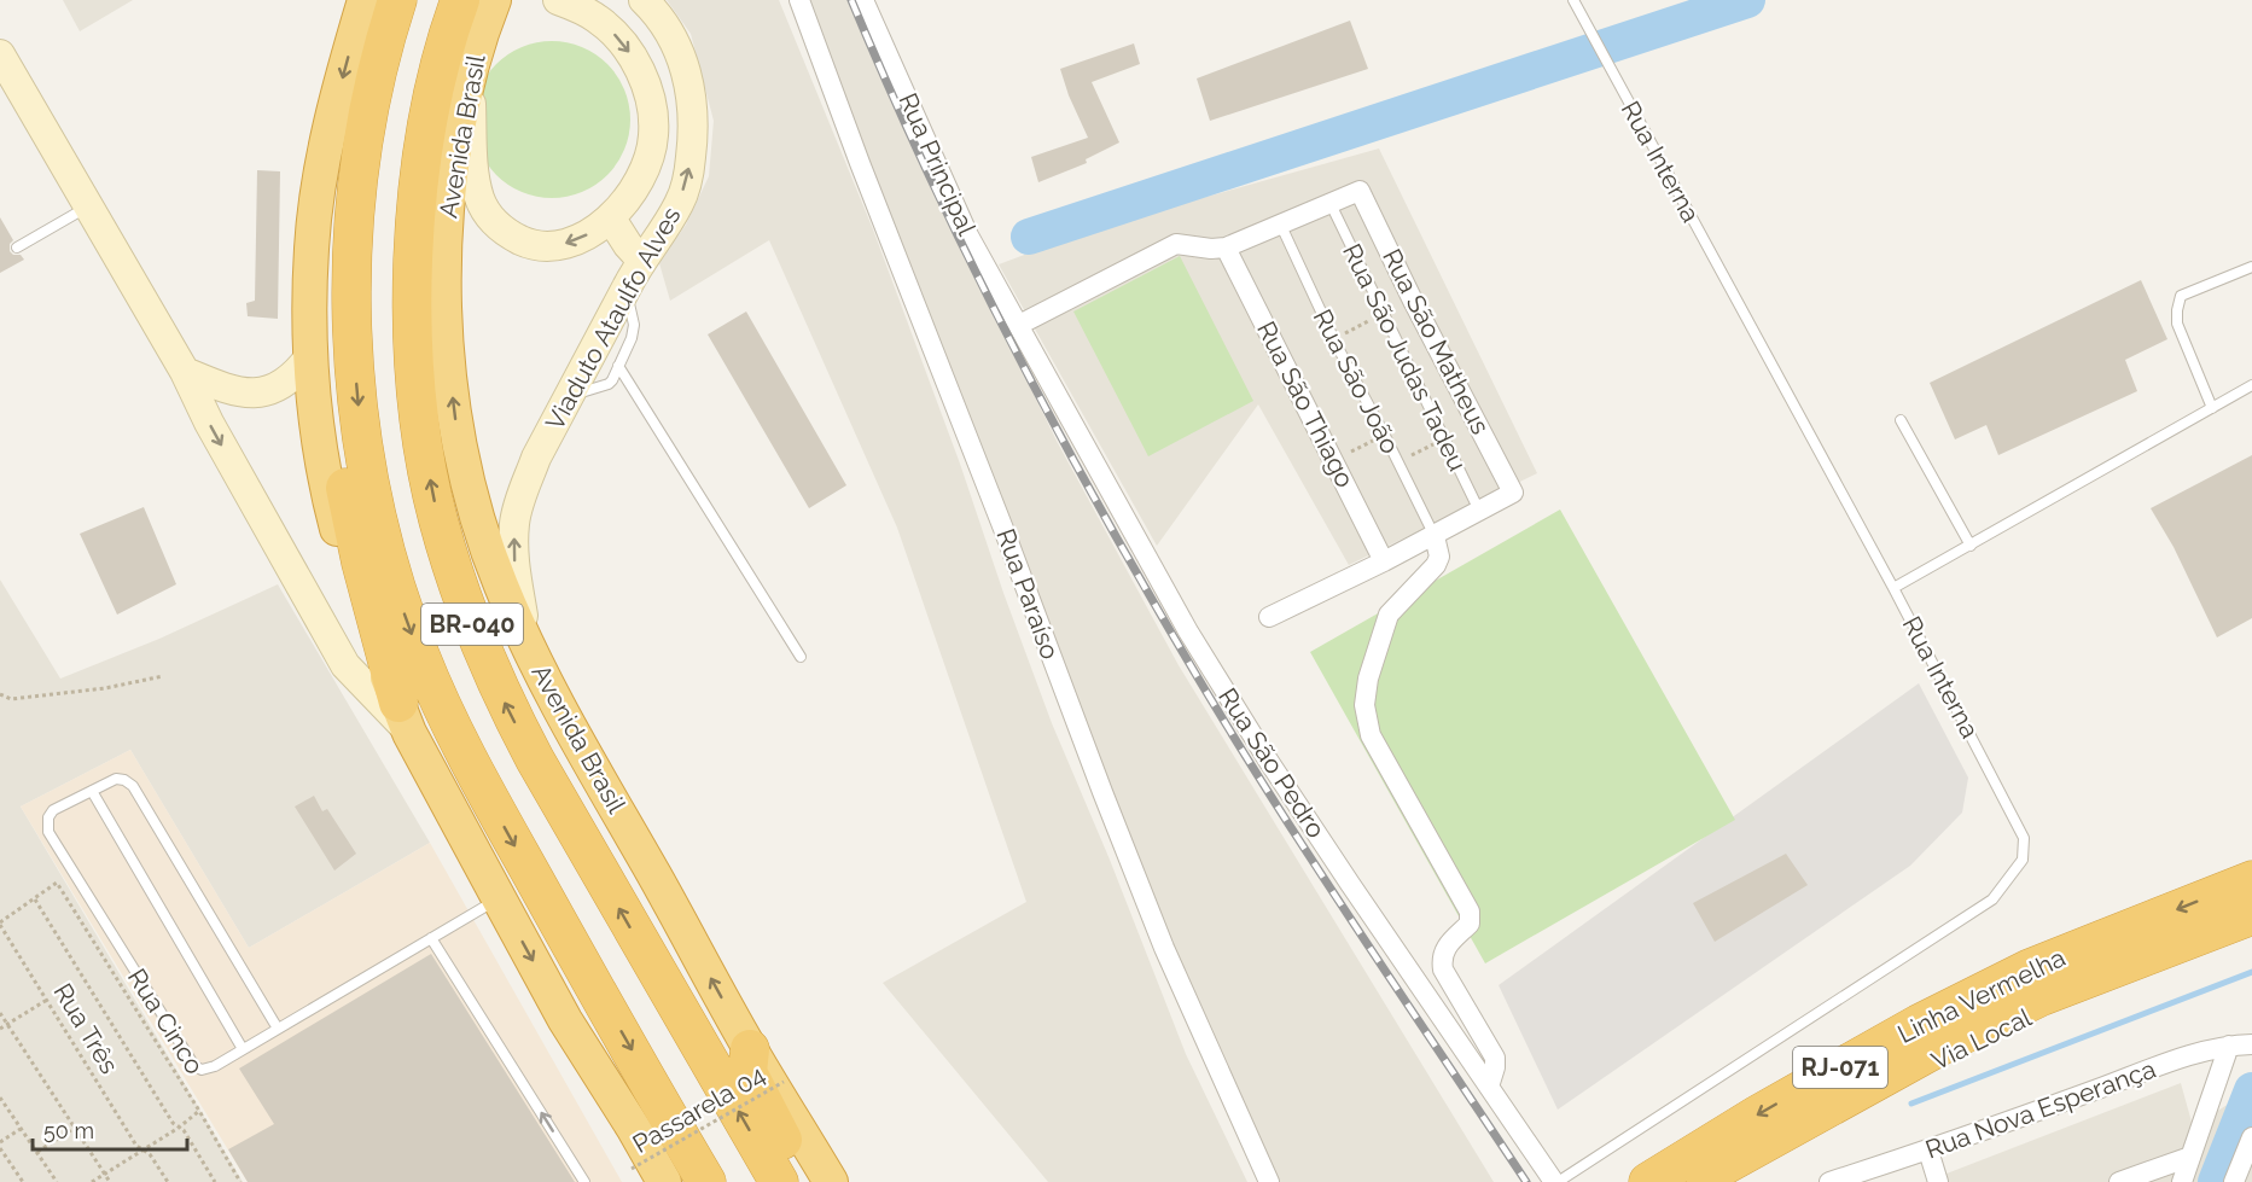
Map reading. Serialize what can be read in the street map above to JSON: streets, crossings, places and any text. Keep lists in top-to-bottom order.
{
  "streets": {
    "highway": [
      "Avenida Brasil",
      "BR-040",
      "Linha Vermelha",
      "RJ-071"
    ],
    "main road": ["Viaduto Ataulfo Alves"],
    "street": [
      "Rua Principal",
      "Rua São Matheus",
      "Rua São Thiago",
      "Rua Paraíso",
      "Rua São Pedro",
      "Via Local",
      "Rua Nova Esperança"
    ],
    "lane": ["Rua Interna", "Rua São Judas Tadeu", "Rua São João"],
    "path": ["Rua Cinco", "Rua Três", "Passarela 04"]
  },
  "crossings": [
    ["Avenida Brasil", "Viaduto Ataulfo Alves"],
    ["Rua Interna", "Rua São Pedro"],
    ["Rua Principal", "Rua São Pedro"],
    ["Rua São Matheus", "Rua São Judas Tadeu"]
  ],
  "scale_bar": "50 m"
}
